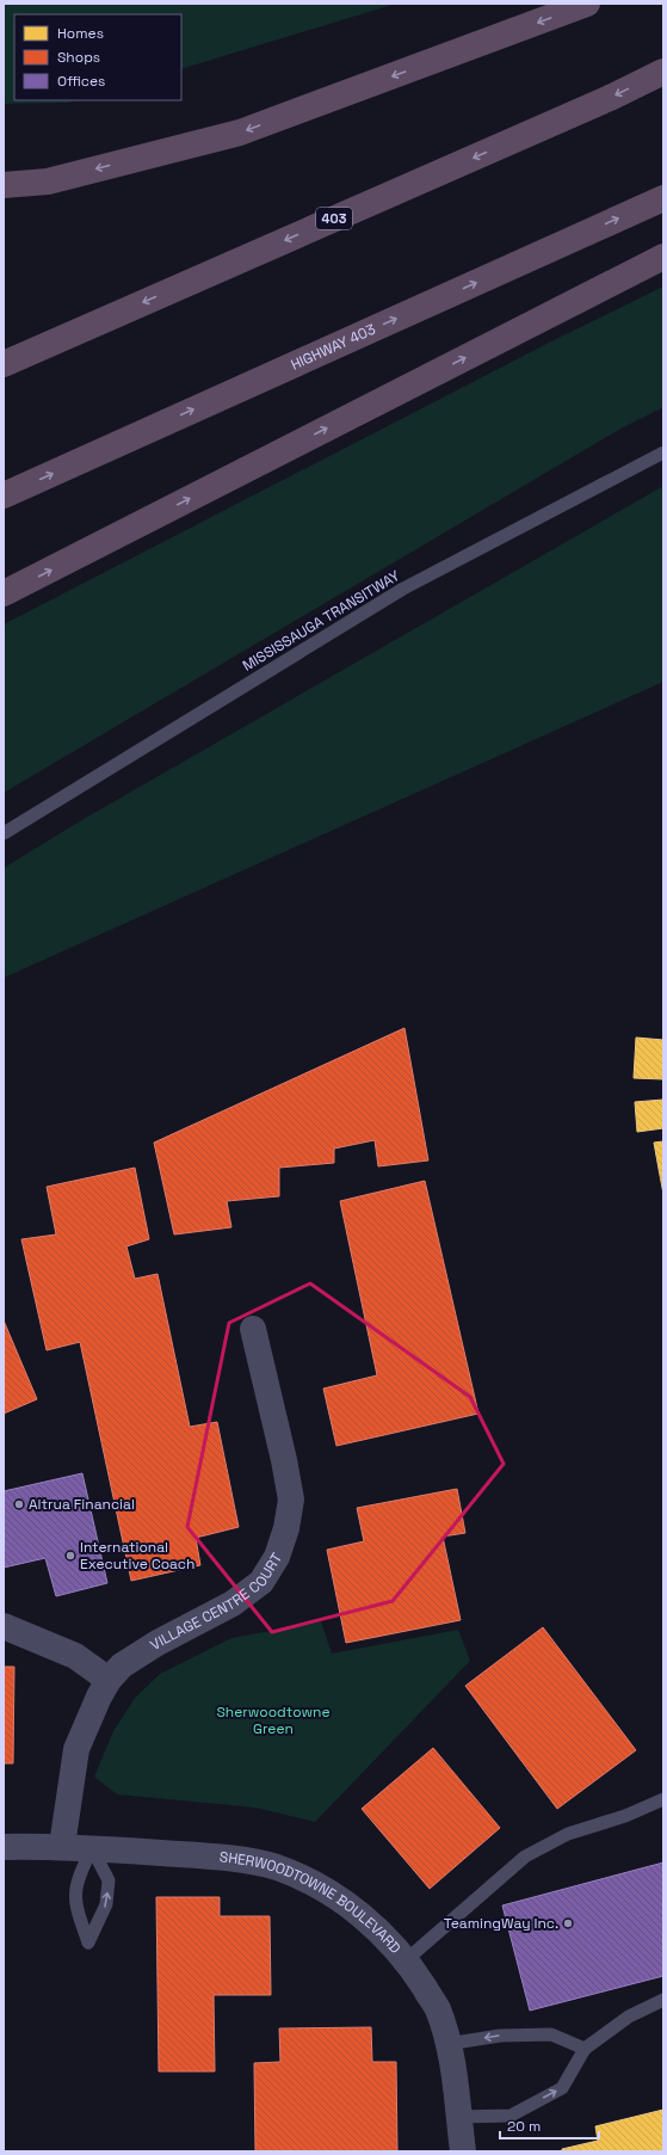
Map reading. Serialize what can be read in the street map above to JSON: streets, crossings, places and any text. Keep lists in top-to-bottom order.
{
  "streets": {
    "highway": ["403", "HIGHWAY 403"],
    "street": ["VILLAGE CENTRE COURT", "SHERWOODTOWNE BOULEVARD"],
    "lane": ["MISSISSAUGA TRANSITWAY"]
  },
  "crossings": [
    ["VILLAGE CENTRE COURT", "SHERWOODTOWNE BOULEVARD"]
  ],
  "parks": ["Sherwoodtowne Green"],
  "places": ["Altrua Financial", "International Executive Coach", "TeamingWay Inc."],
  "legend": ["Homes", "Shops", "Offices"],
  "scale_bar": "20 m"
}
